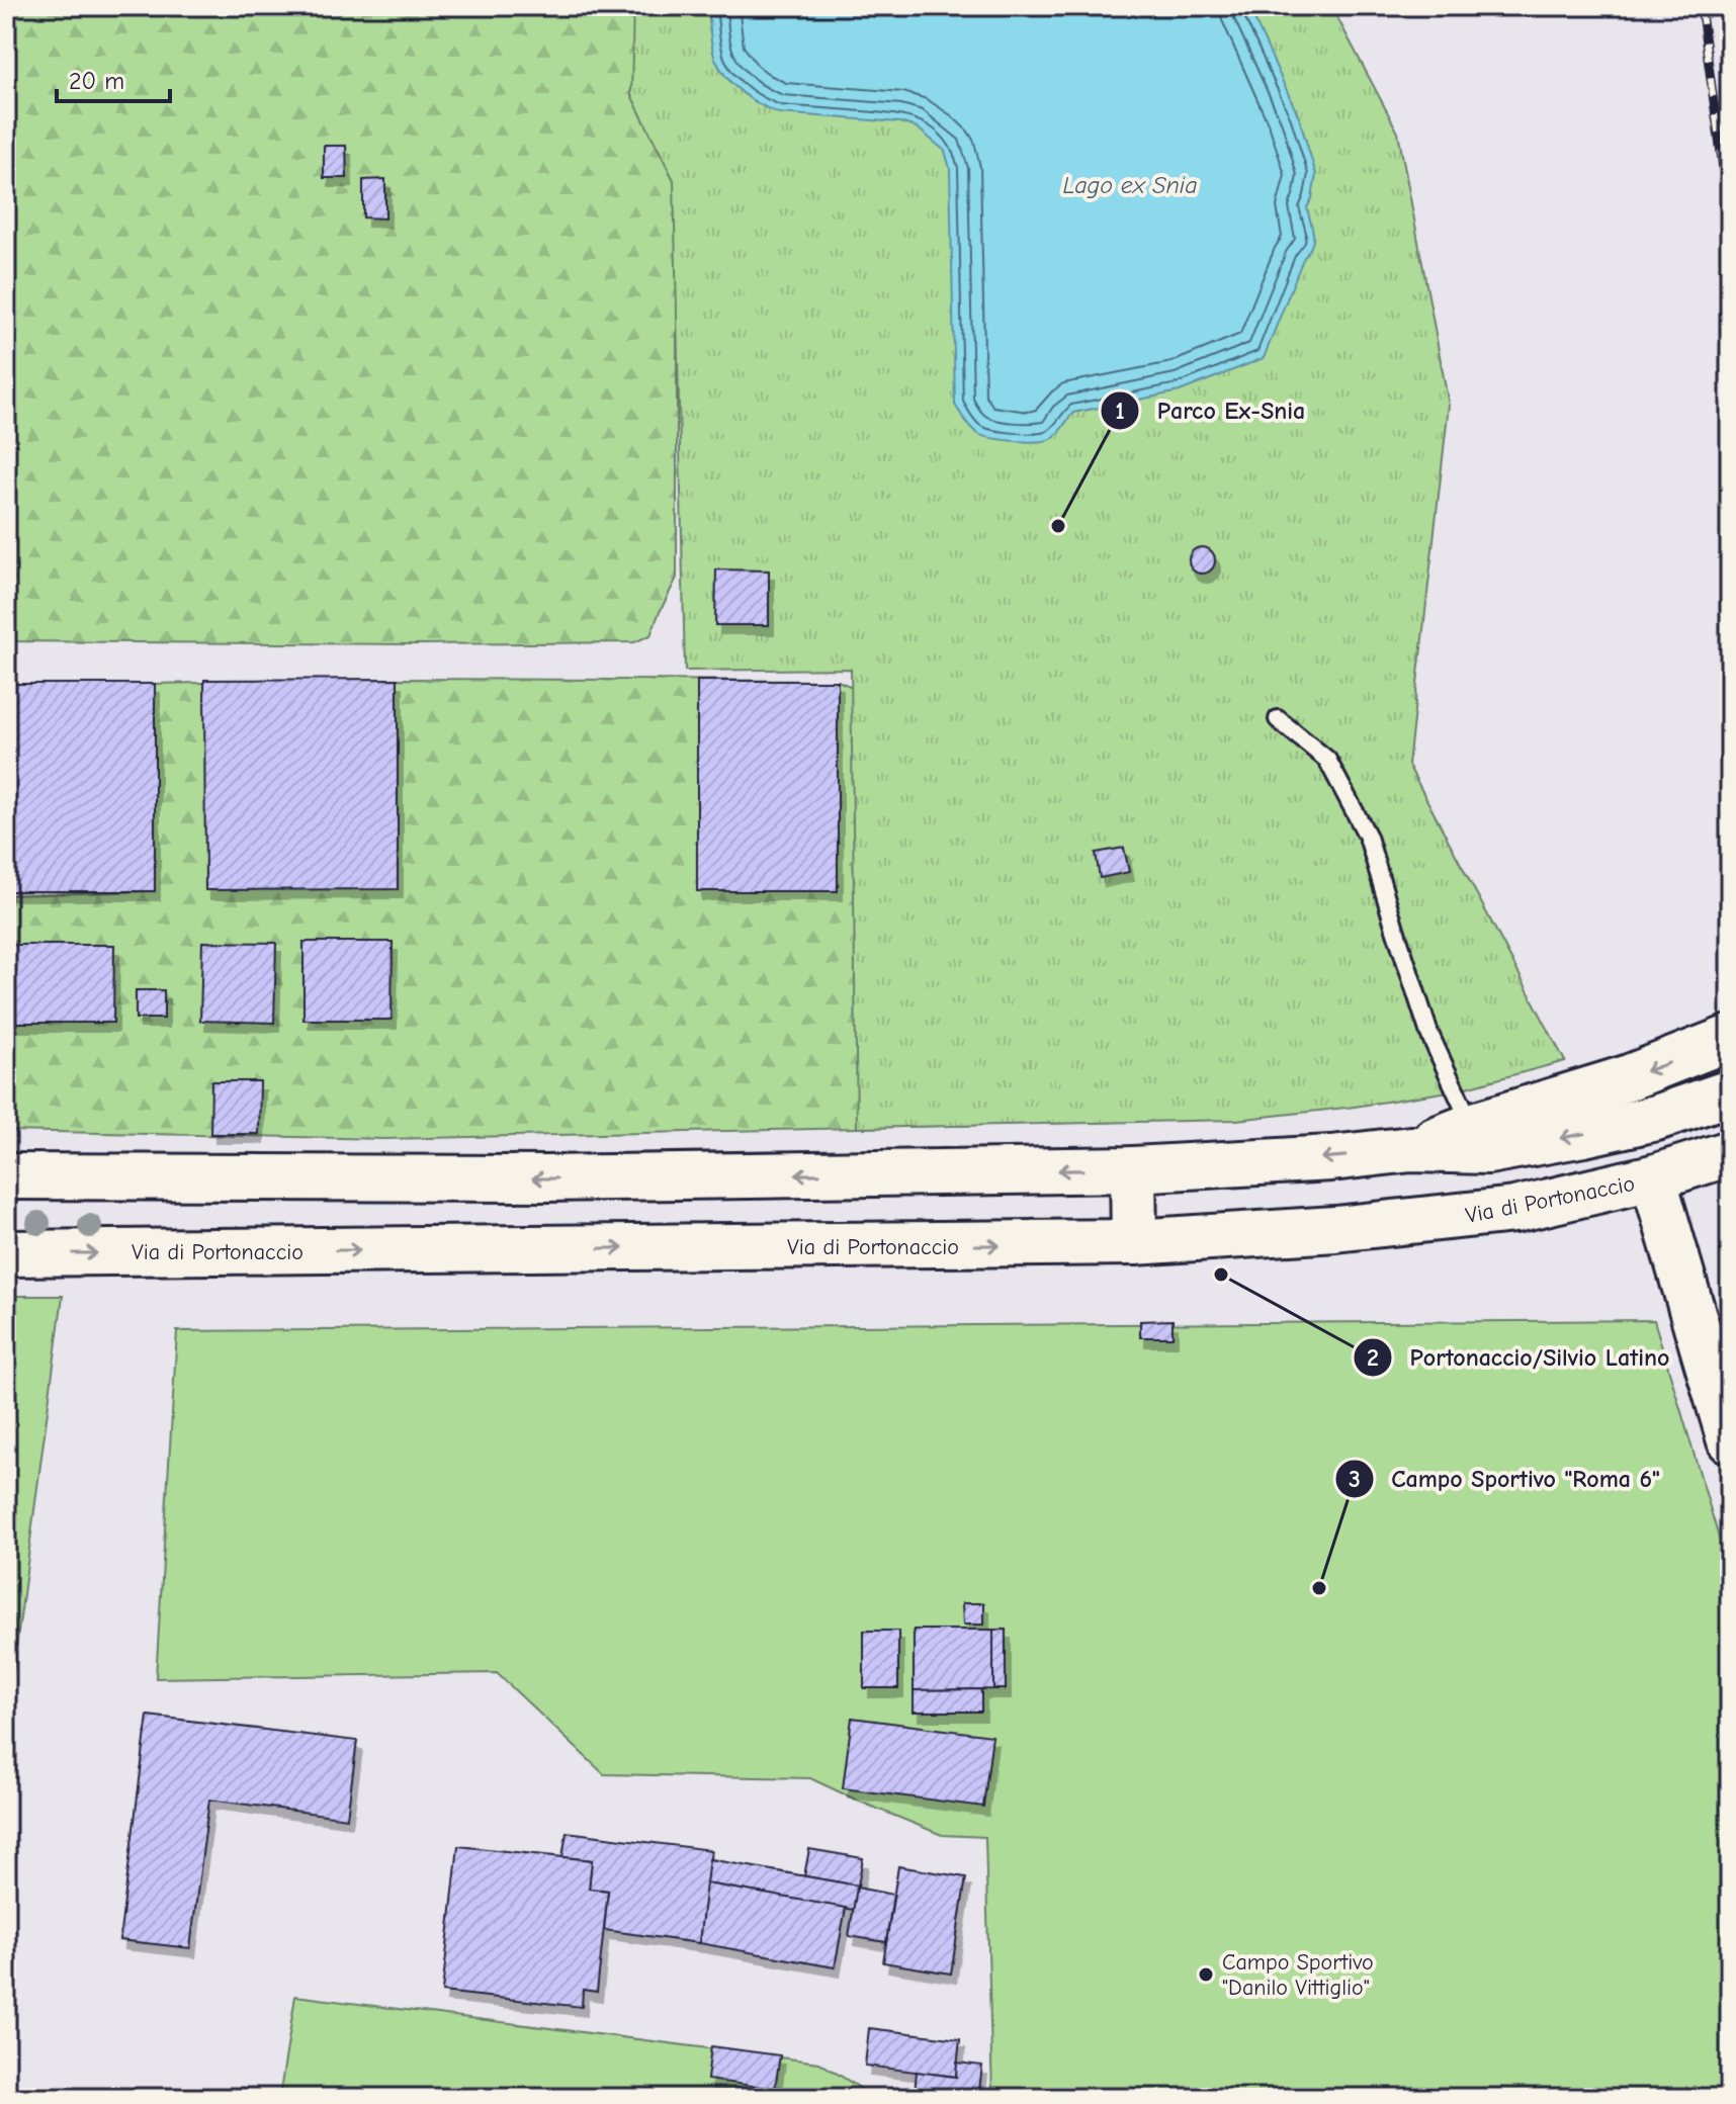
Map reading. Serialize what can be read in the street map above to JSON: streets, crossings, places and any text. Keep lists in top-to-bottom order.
{
  "streets": {
    "main road": ["Via di Portonaccio"]
  },
  "water": ["Lago ex Snia"],
  "places": [
    "Parco Ex-Snia",
    "Portonaccio/Silvio Latino",
    "Campo Sportivo \"Roma 6\"",
    "Campo Sportivo \"Danilo Vittiglio\""
  ],
  "scale_bar": "20 m"
}
